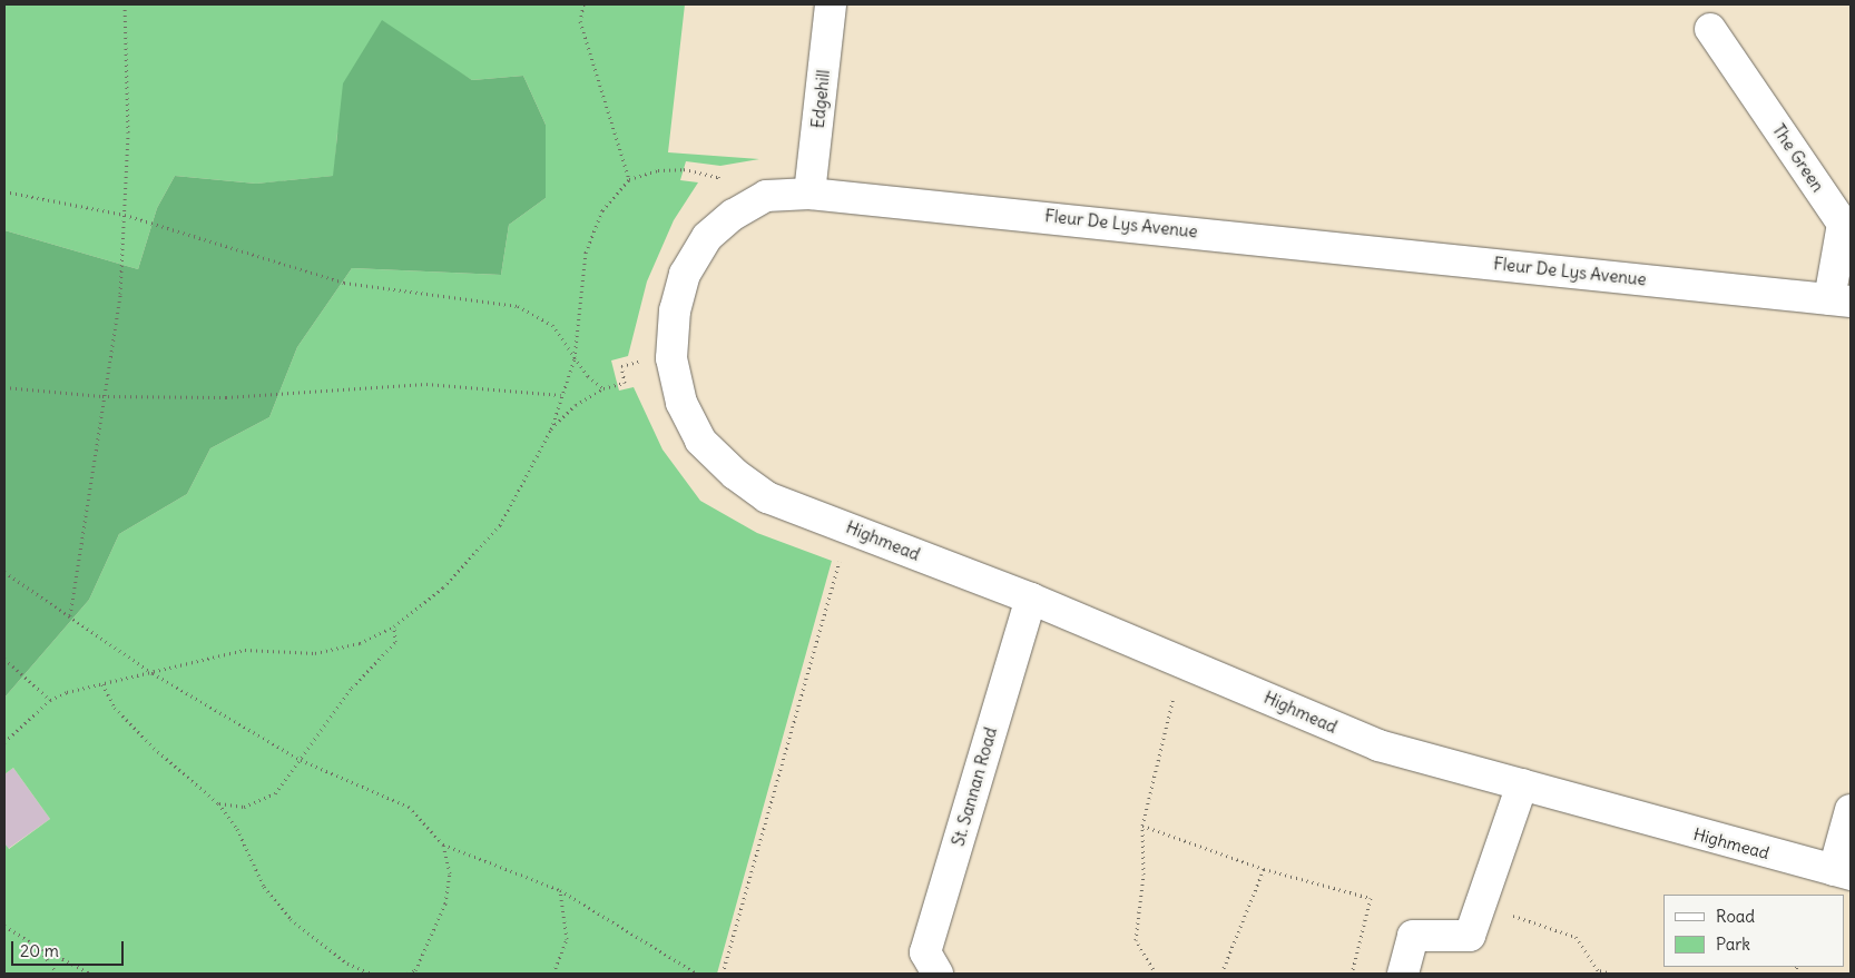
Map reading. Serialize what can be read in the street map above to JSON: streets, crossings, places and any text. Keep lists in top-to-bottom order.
{
  "streets": {
    "street": [
      "Edgehill",
      "The Green",
      "Fleur De Lys Avenue",
      "Highmead",
      "St. Sannan Road"
    ]
  },
  "crossings": [
    ["Edgehill", "Fleur De Lys Avenue"],
    ["The Green", "Fleur De Lys Avenue"],
    ["Fleur De Lys Avenue", "Highmead"],
    ["Highmead", "St. Sannan Road"]
  ],
  "legend": ["Road", "Park"],
  "scale_bar": "20 m"
}
